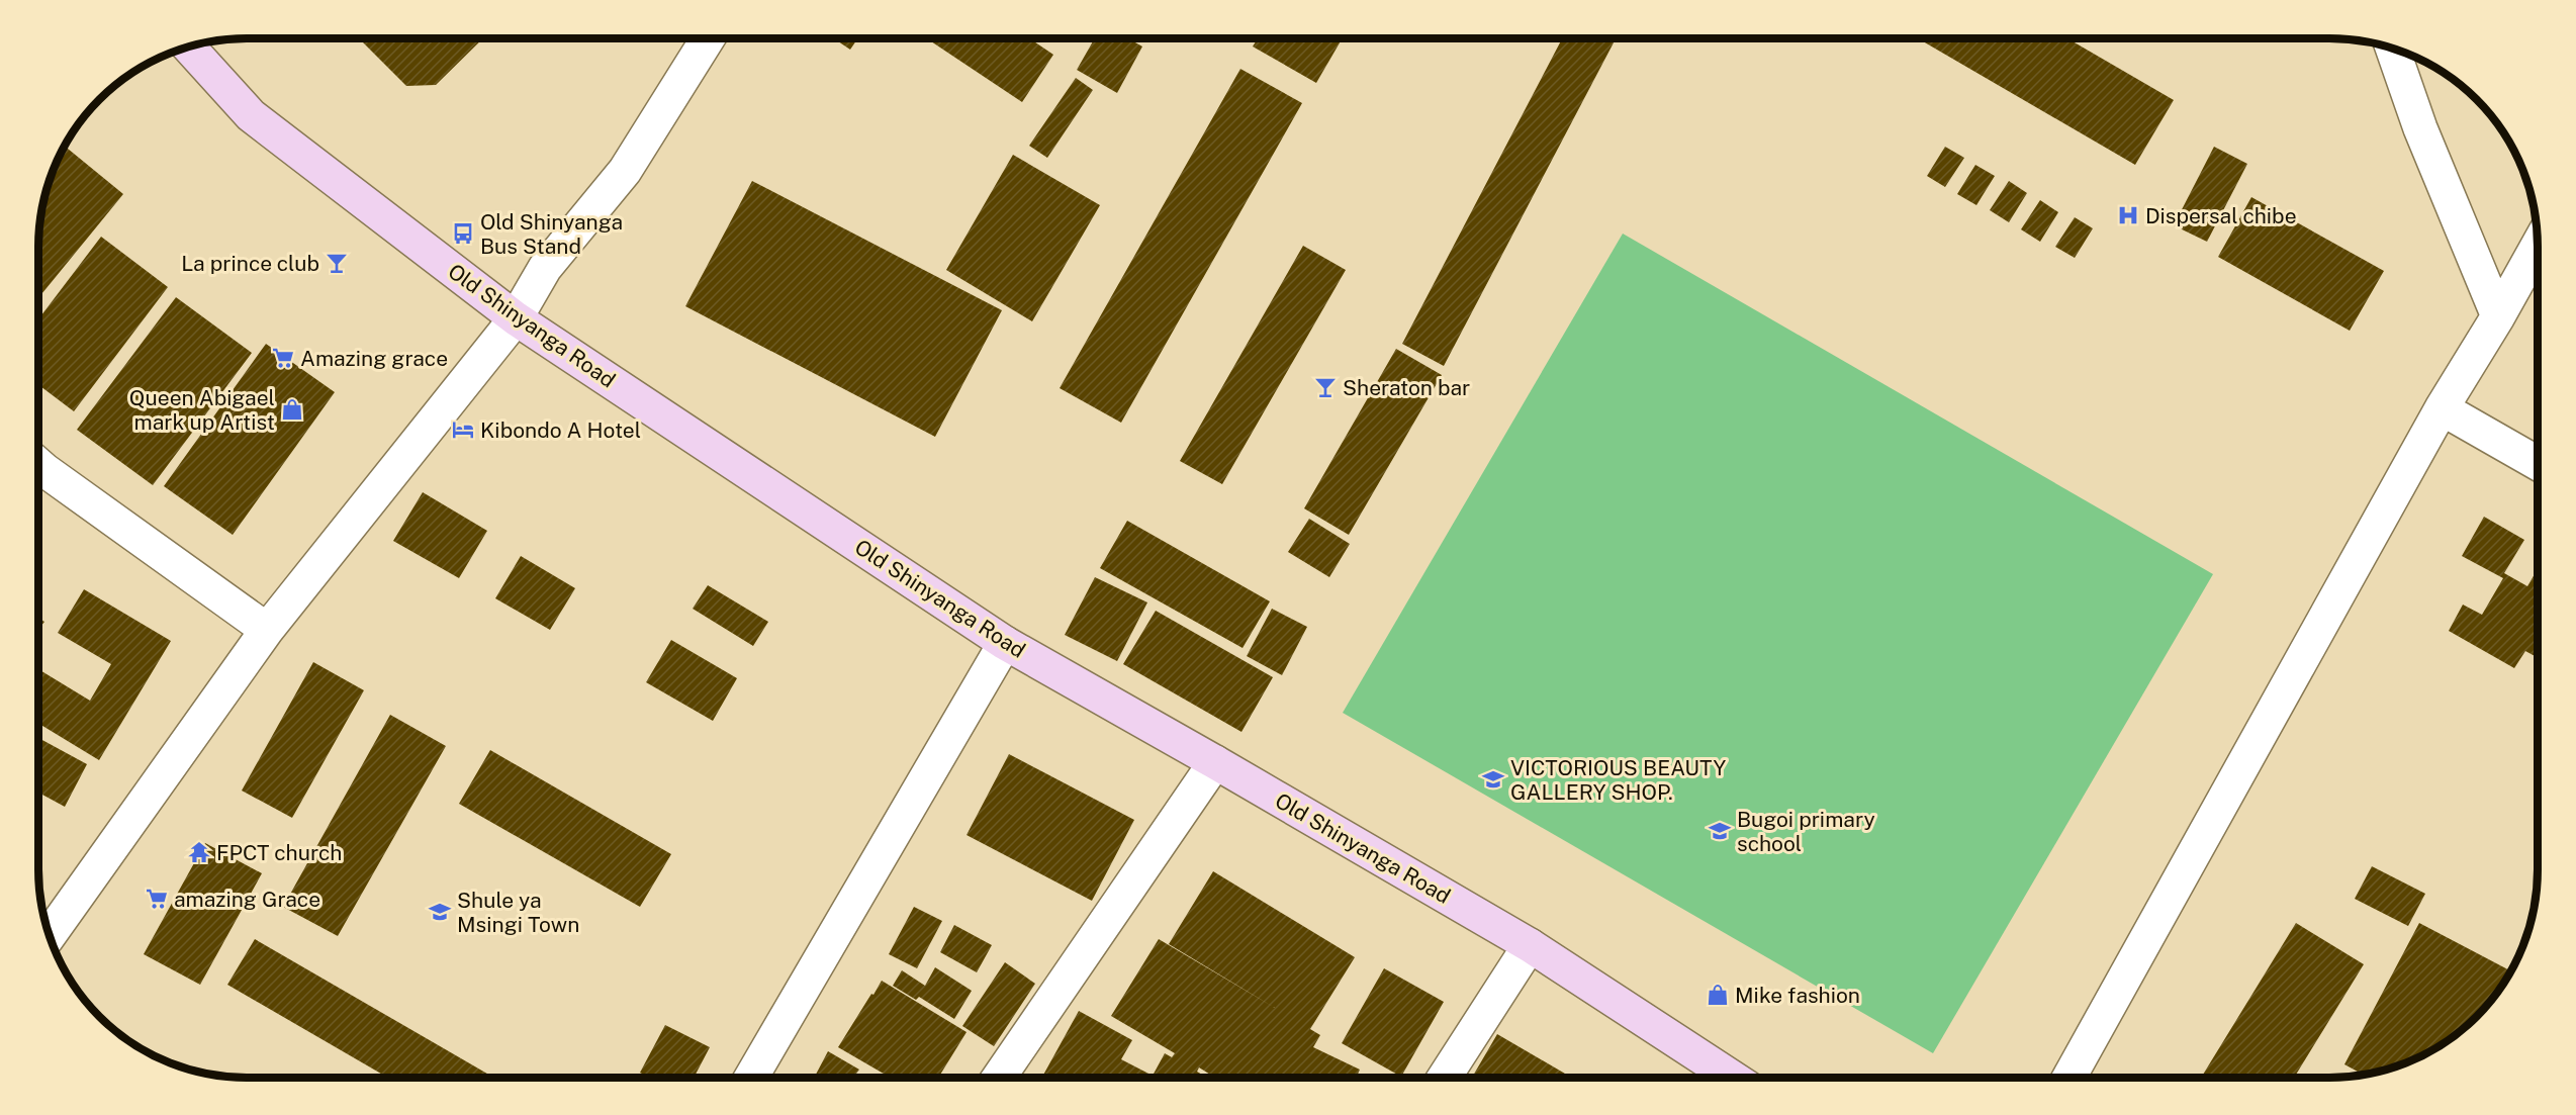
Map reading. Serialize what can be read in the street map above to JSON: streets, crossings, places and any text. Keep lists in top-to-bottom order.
{
  "streets": {
    "main road": ["Old Shinyanga Road"]
  },
  "places": {
    "hospital": ["Dispersal chibe"],
    "bus stop": ["Old Shinyanga Bus Stand"],
    "bar": ["La prince club", "Sheraton bar"],
    "supermarket": ["Amazing grace", "amazing Grace"],
    "shop": ["Queen Abigael mark up Artist", "Mike fashion"],
    "hotel": ["Kibondo A Hotel"],
    "school or university": ["VICTORIOUS BEAUTY GALLERY SHOP.", "Bugoi primary school", "Shule ya Msingi Town"],
    "temple": ["FPCT church"]
  }
}
